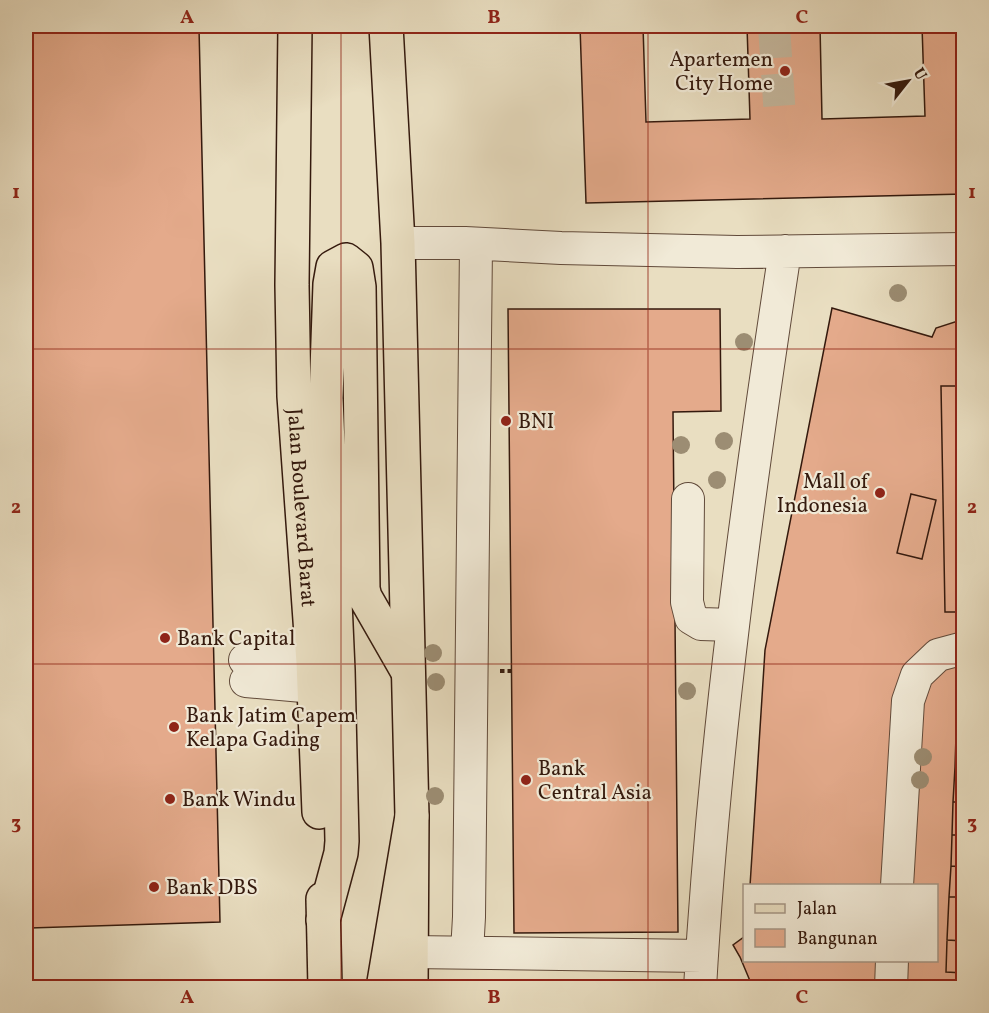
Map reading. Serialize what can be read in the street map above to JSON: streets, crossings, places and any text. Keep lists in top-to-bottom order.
{
  "streets": {
    "main road": ["Jalan Boulevard Barat"]
  },
  "places": [
    "Apartemen City Home",
    "BNI",
    "Mall of Indonesia",
    "Bank Capital",
    "Bank Jatim Capem Kelapa Gading",
    "Bank Central Asia",
    "Bank Windu",
    "Bank DBS"
  ],
  "legend": ["Jalan", "Bangunan"],
  "north": "top right",
  "grid": {
    "columns": ["A", "B", "C"],
    "rows": ["1", "2", "3"]
  }
}
